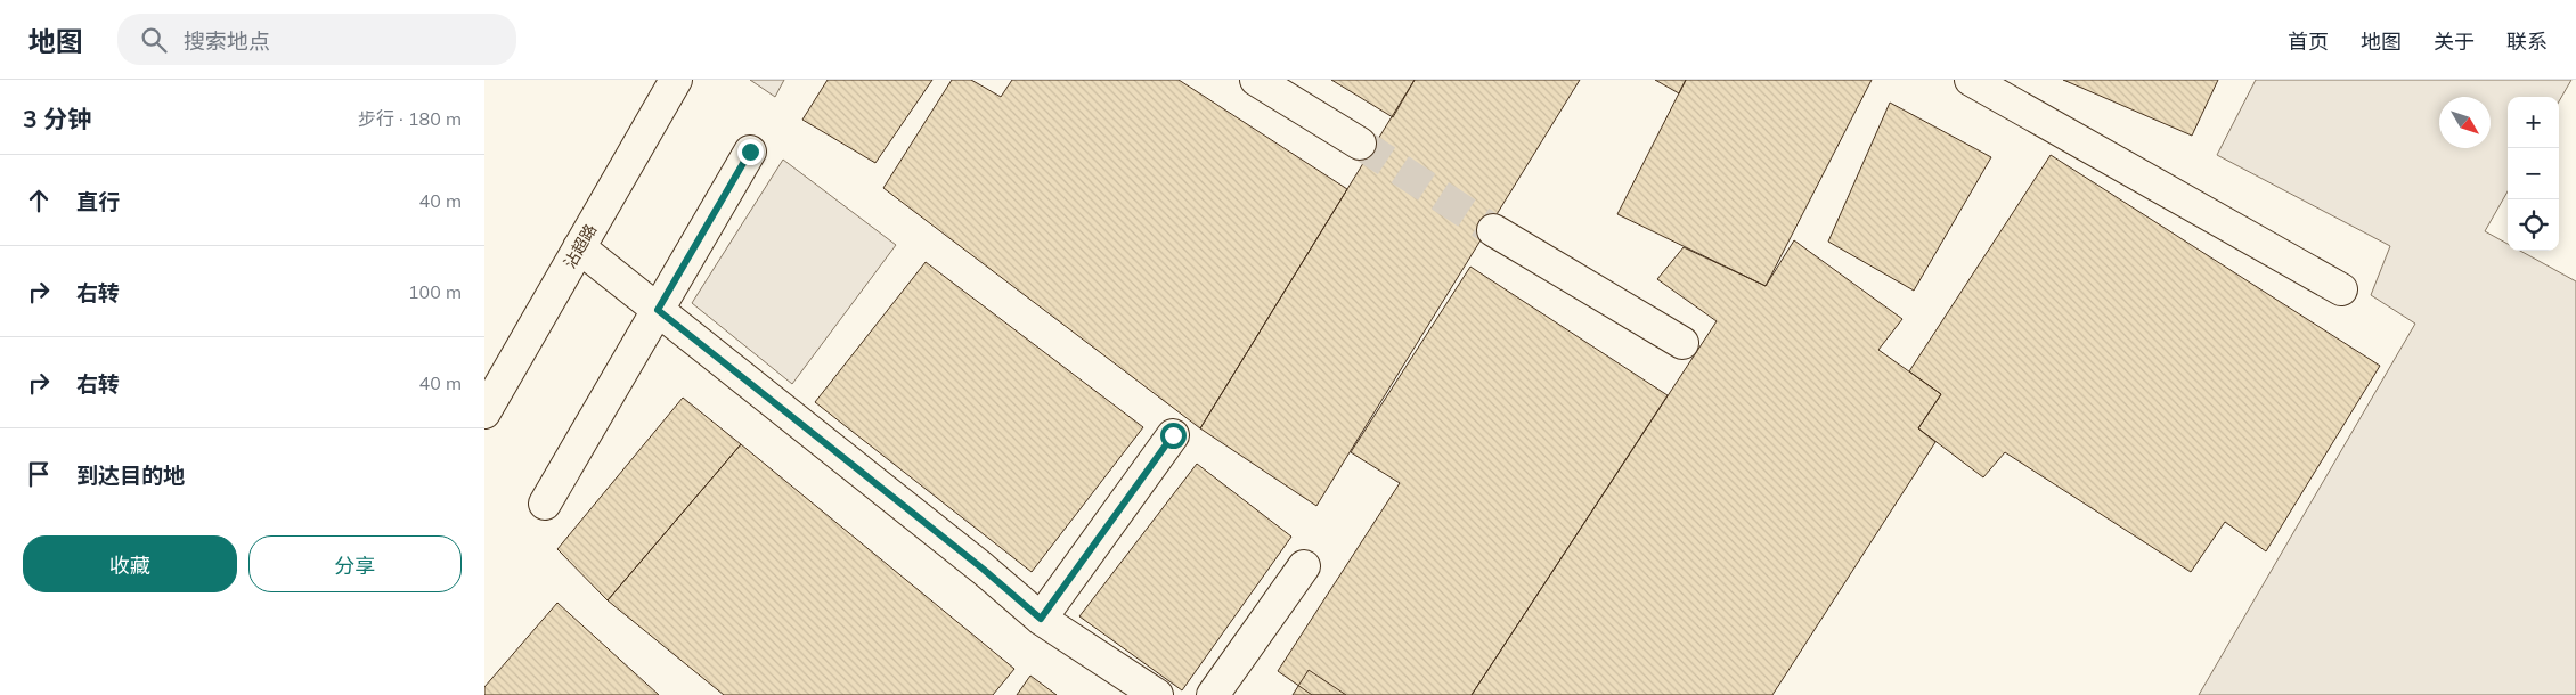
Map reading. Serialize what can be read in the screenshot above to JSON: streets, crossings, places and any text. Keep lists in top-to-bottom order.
{
  "streets": {
    "street": ["沾超路"]
  },
  "north": "bottom right",
  "page": {
    "header": "地图",
    "search": "搜索地点",
    "nav": [
      "首页",
      "地图",
      "关于",
      "联系"
    ],
    "heading": ["3 分钟", "步行 · 180 m"],
    "map_buttons": ["+", "−"],
    "list": [
      ["直行", "40 m"],
      ["右转", "100 m"],
      ["右转", "40 m"],
      "到达目的地"
    ],
    "buttons": ["收藏", "分享"]
  }
}
